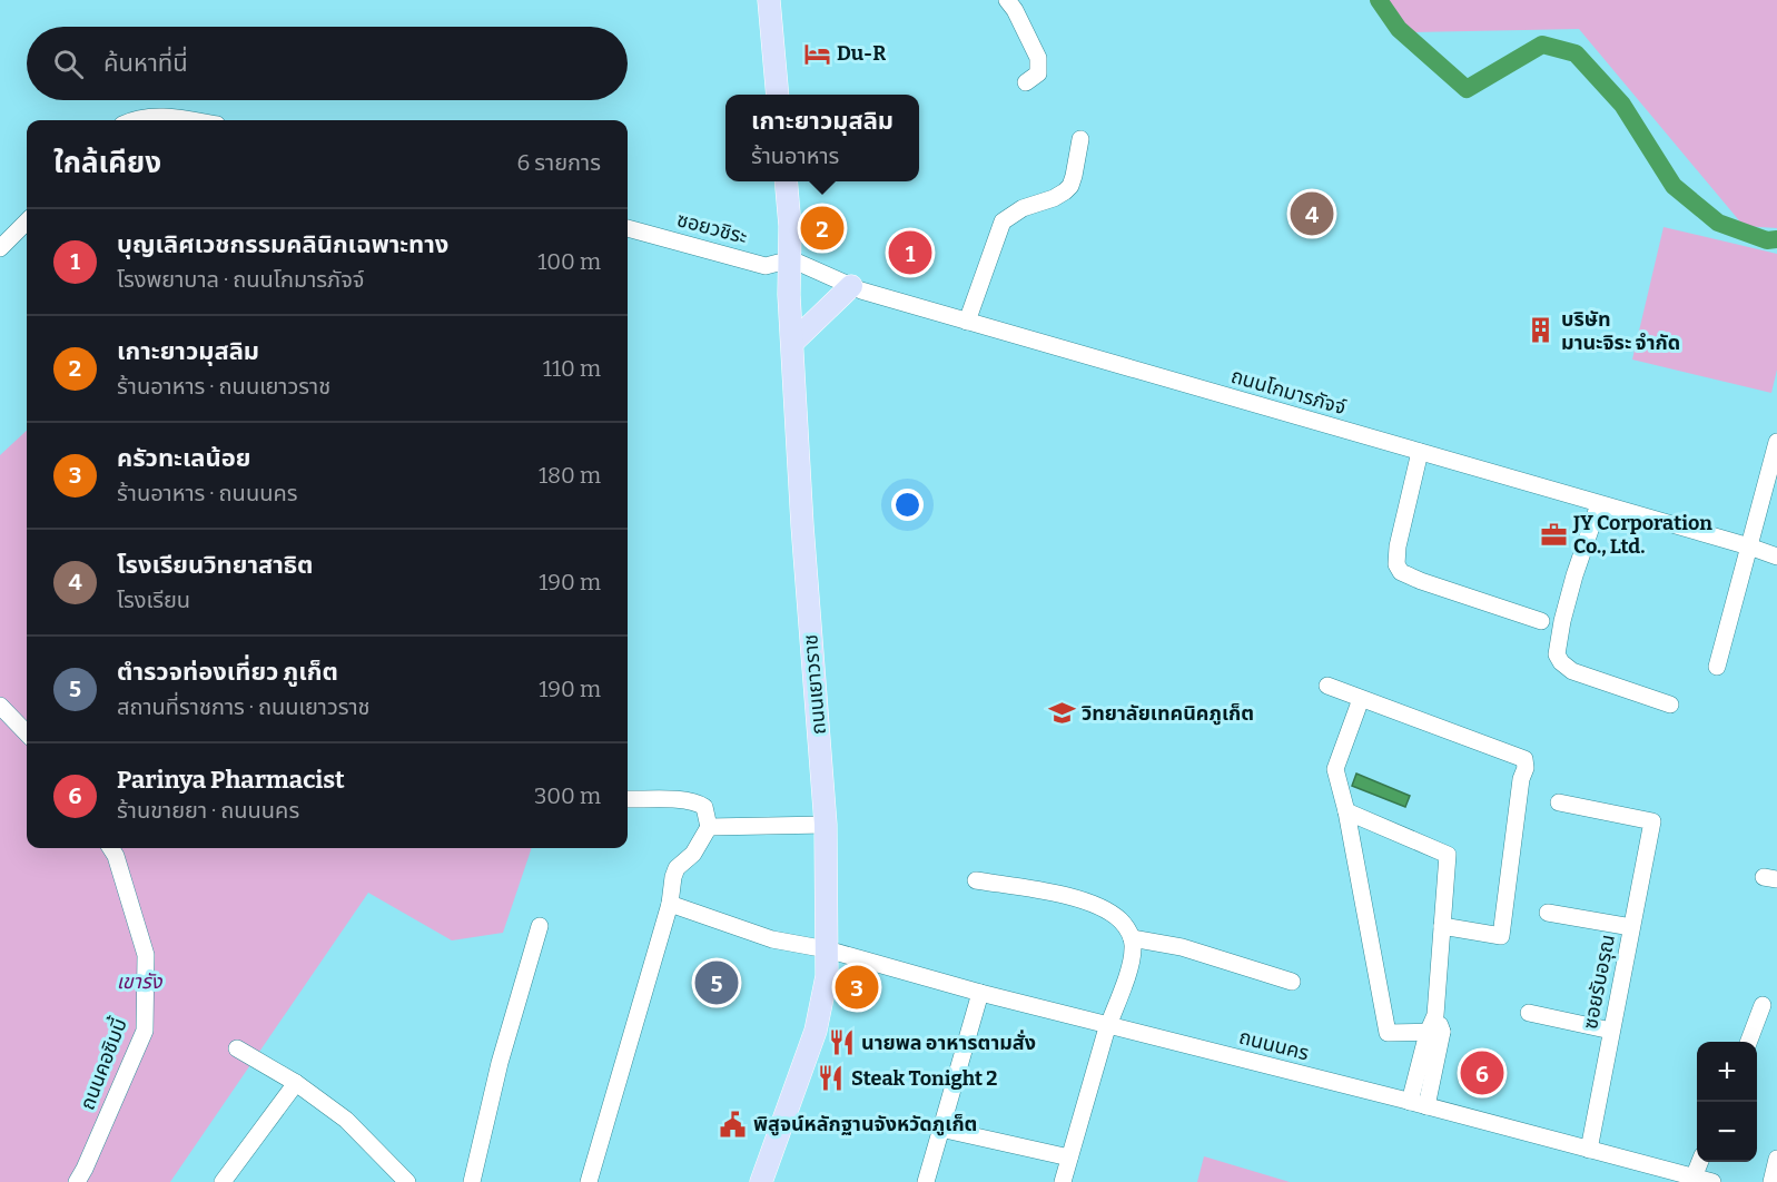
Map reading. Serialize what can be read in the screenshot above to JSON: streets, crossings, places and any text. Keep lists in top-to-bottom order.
{
  "streets": {
    "main road": ["ถนนเยาวราช"],
    "street": [
      "ซอยวชิระ",
      "ถนนโกมารภัจจ์",
      "ซอยรับอรุณ",
      "ถนนนคร",
      "ถนนคอซิมบี้"
    ]
  },
  "crossings": [
    ["ซอยวชิระ", "ถนนโกมารภัจจ์"],
    ["ซอยวชิระ", "ถนนเยาวราช"],
    ["ถนนโกมารภัจจ์", "ถนนเยาวราช"],
    ["ถนนเยาวราช", "ถนนนคร"],
    ["ซอยรับอรุณ", "ถนนนคร"]
  ],
  "parks": ["เขารัง"],
  "places": {
    "hotel": ["Du-R"],
    "building": ["บริษัท มานะจิระ จำกัด"],
    "office": ["JY Corporation Co., Ltd."],
    "school or university": ["วิทยาลัยเทคนิคภูเก็ต"],
    "restaurant": ["นายพล อาหารตามสั่ง", "Steak Tonight 2"],
    "public building": ["พิสูจน์หลักฐานจังหวัดภูเก็ต"]
  },
  "page": {
    "search": "ค้นหาที่นี่",
    "popup": ["เกาะยาวมุสลิม", "ร้านอาหาร"],
    "heading": ["ใกล้เคียง", "6 รายการ"],
    "pins": [
      "4",
      "2",
      "1",
      "5",
      "3",
      "6"
    ],
    "list": [
      {
        "mark": "1",
        "name": "บุญเลิศเวชกรรมคลินิกเฉพาะทาง",
        "note": "โรงพยาบาล · ถนนโกมารภัจจ์",
        "value": "100 m"
      },
      {
        "mark": "2",
        "name": "เกาะยาวมุสลิม",
        "note": "ร้านอาหาร · ถนนเยาวราช",
        "value": "110 m"
      },
      {
        "mark": "3",
        "name": "ครัวทะเลน้อย",
        "note": "ร้านอาหาร · ถนนนคร",
        "value": "180 m"
      },
      {
        "mark": "4",
        "name": "โรงเรียนวิทยาสาธิต",
        "note": "โรงเรียน",
        "value": "190 m"
      },
      {
        "mark": "5",
        "name": "ตำรวจท่องเที่ยว ภูเก็ต",
        "note": "สถานที่ราชการ · ถนนเยาวราช",
        "value": "190 m"
      },
      {
        "mark": "6",
        "name": "Parinya Pharmacist",
        "note": "ร้านขายยา · ถนนนคร",
        "value": "300 m"
      }
    ],
    "map_buttons": ["+", "−"]
  }
}
